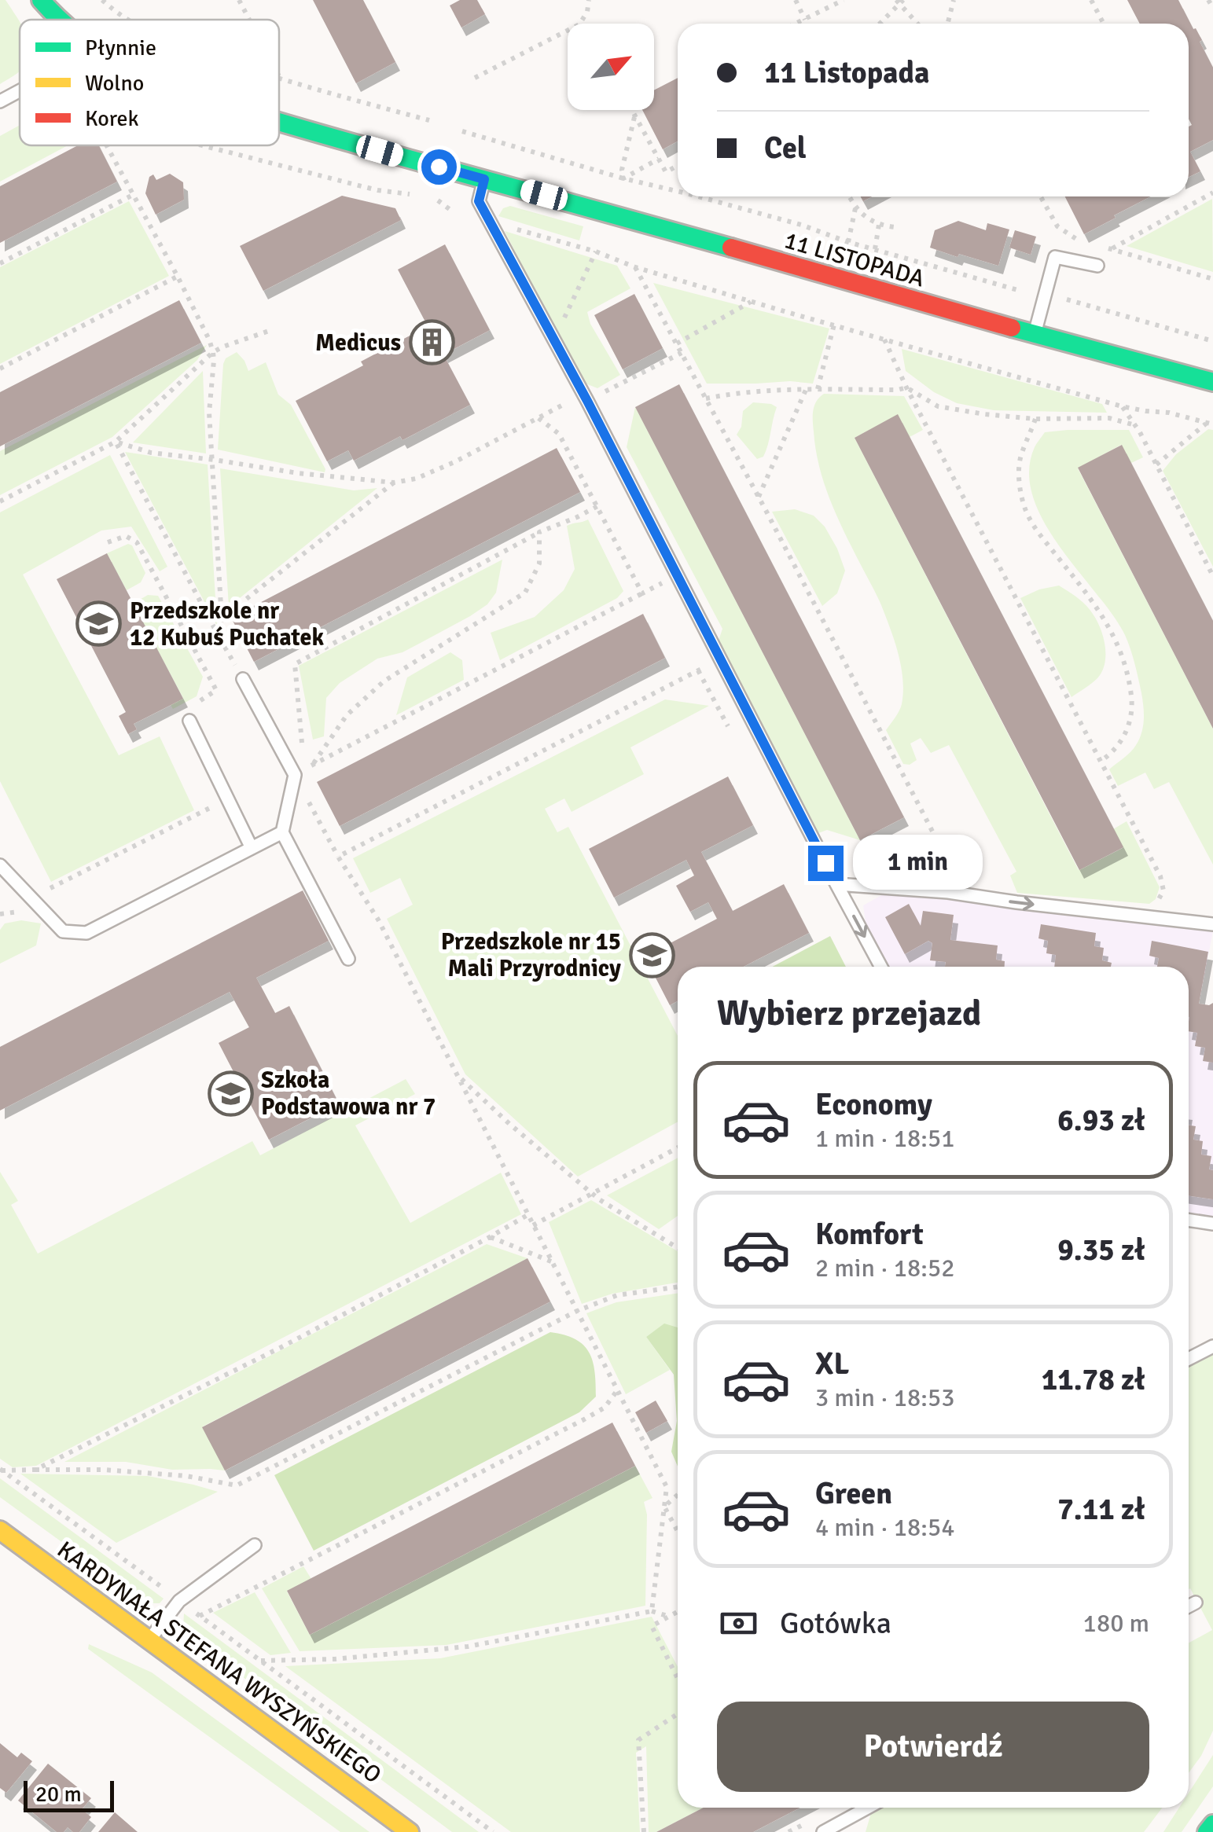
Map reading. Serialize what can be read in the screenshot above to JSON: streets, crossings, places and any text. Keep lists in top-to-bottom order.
{
  "streets": {
    "street": ["11 LISTOPADA", "KARDYNAŁA STEFANA WYSZYŃSKIEGO"]
  },
  "places": {
    "building": ["Medicus"],
    "school or university": ["Przedszkole nr 12 Kubuś Puchatek", "Przedszkole nr 15 Mali Przyrodnicy", "Szkoła Podstawowa nr 7"]
  },
  "legend": ["Płynnie", "Wolno", "Korek"],
  "scale_bar": "20 m",
  "north": "top right",
  "page": {
    "banner": ["11 Listopada", "Cel"],
    "bubble": "1 min",
    "heading": "Wybierz przejazd",
    "list": [
      {
        "name": "Economy",
        "note": "1 min · 18:51",
        "value": "6.93 zł"
      },
      {
        "name": "Komfort",
        "note": "2 min · 18:52",
        "value": "9.35 zł"
      },
      {
        "name": "XL",
        "note": "3 min · 18:53",
        "value": "11.78 zł"
      },
      {
        "name": "Green",
        "note": "4 min · 18:54",
        "value": "7.11 zł"
      }
    ],
    "pay": ["Gotówka", "180 m"],
    "buttons": "Potwierdź",
    "scale": "20 m"
  }
}
